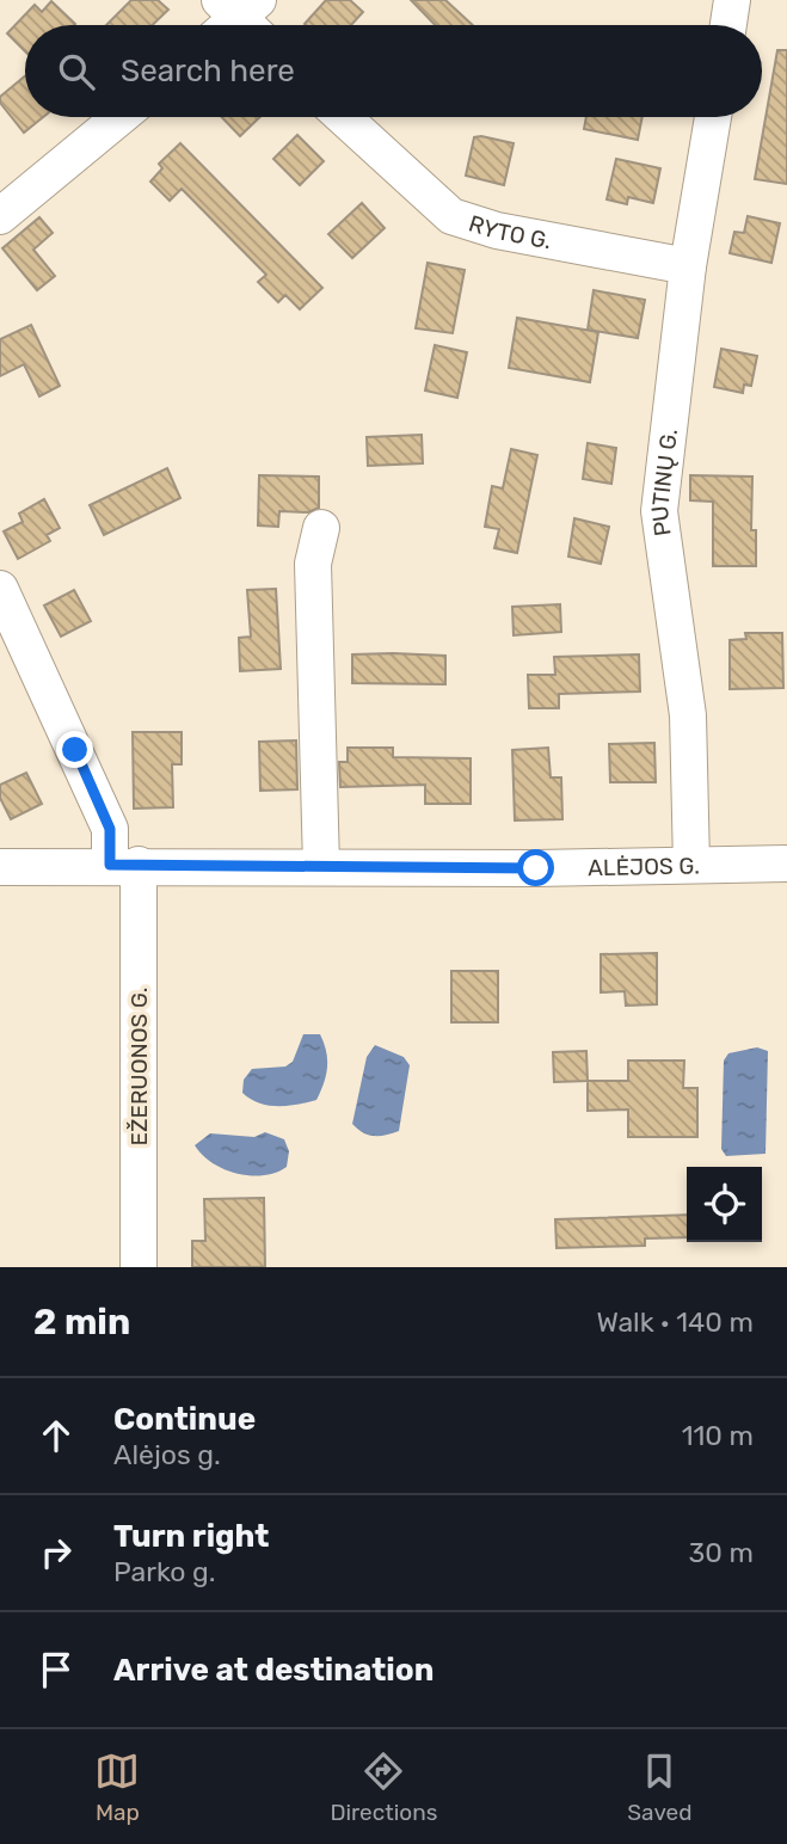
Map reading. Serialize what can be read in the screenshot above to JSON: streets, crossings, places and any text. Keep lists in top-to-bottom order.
{
  "streets": {
    "street": [
      "RYTO G.",
      "PUTINŲ G.",
      "ALĖJOS G.",
      "EŽERUONOS G."
    ]
  },
  "crossings": [
    ["RYTO G.", "PUTINŲ G."],
    ["PUTINŲ G.", "ALĖJOS G."],
    ["ALĖJOS G.", "EŽERUONOS G."]
  ],
  "page": {
    "search": "Search here",
    "heading": ["2 min", "Walk · 140 m"],
    "list": [
      ["Continue", "Alėjos g.", "110 m"],
      ["Turn right", "Parko g.", "30 m"],
      "Arrive at destination"
    ],
    "nav": ["Map", "Directions", "Saved"]
  }
}
